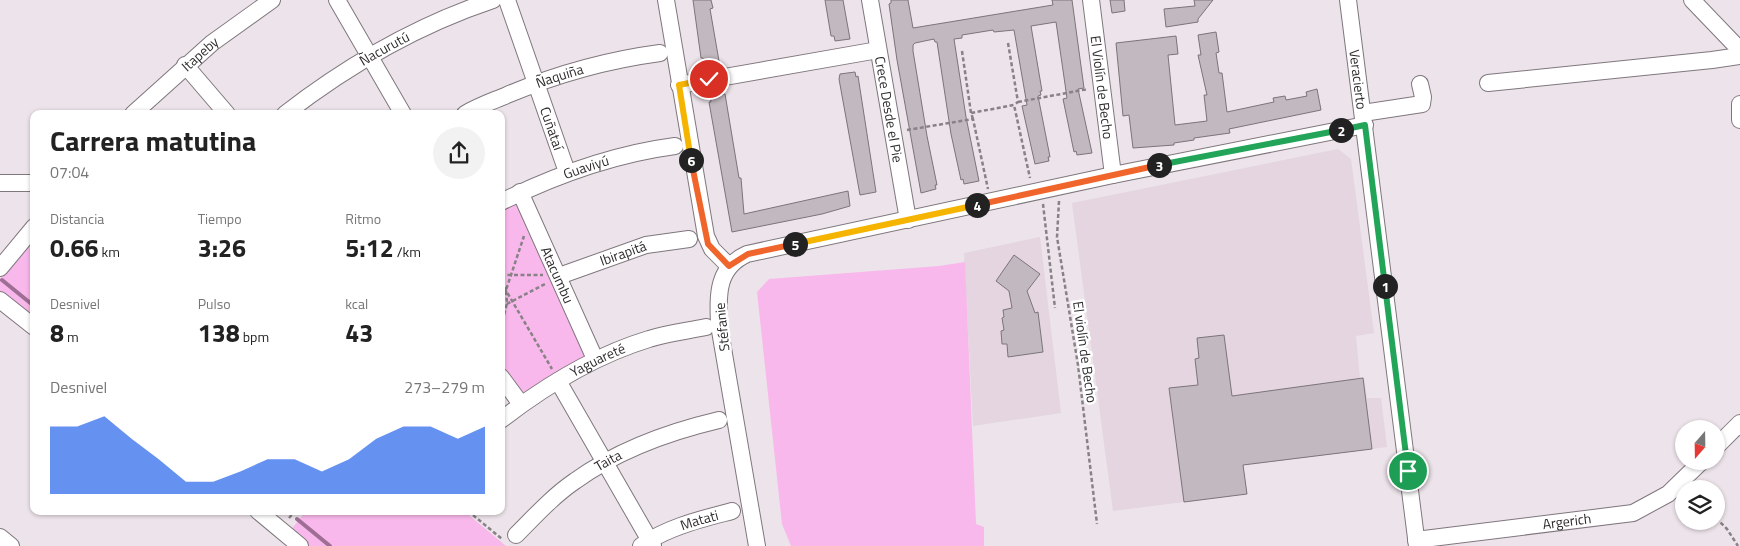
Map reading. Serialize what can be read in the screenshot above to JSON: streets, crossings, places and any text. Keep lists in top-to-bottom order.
{
  "streets": {
    "street": [
      "Ñacurutú",
      "Itapeby",
      "Ñaquiña",
      "Veracierto",
      "El Violín de Becho",
      "Crece Desde el Pie",
      "Cuñataí",
      "Guaviyú",
      "Ibirapitá",
      "Atacumbu",
      "Stéfanie",
      "Yaguareté",
      "Taita",
      "Matati",
      "Argerich"
    ],
    "path": ["El violín de Becho"]
  },
  "crossings": [
    ["Ñaquiña", "Cuñataí"],
    ["Veracierto", "Argerich"],
    ["Cuñataí", "Guaviyú"],
    ["Guaviyú", "Atacumbu"],
    ["Ibirapitá", "Atacumbu"],
    ["Atacumbu", "Yaguareté"]
  ],
  "north": "bottom",
  "page": {
    "heading": ["Carrera matutina", "07:04"],
    "pins": [
      "2",
      "6",
      "3",
      "4",
      "5",
      "1"
    ],
    "stats": [
      ["Distancia", "0.66 km"],
      ["Tiempo", "3:26"],
      ["Ritmo", "5:12 /km"],
      ["Desnivel", "8 m"],
      ["Pulso", "138 bpm"],
      ["kcal", "43"]
    ],
    "chart": ["Desnivel", "273–279 m"]
  }
}
